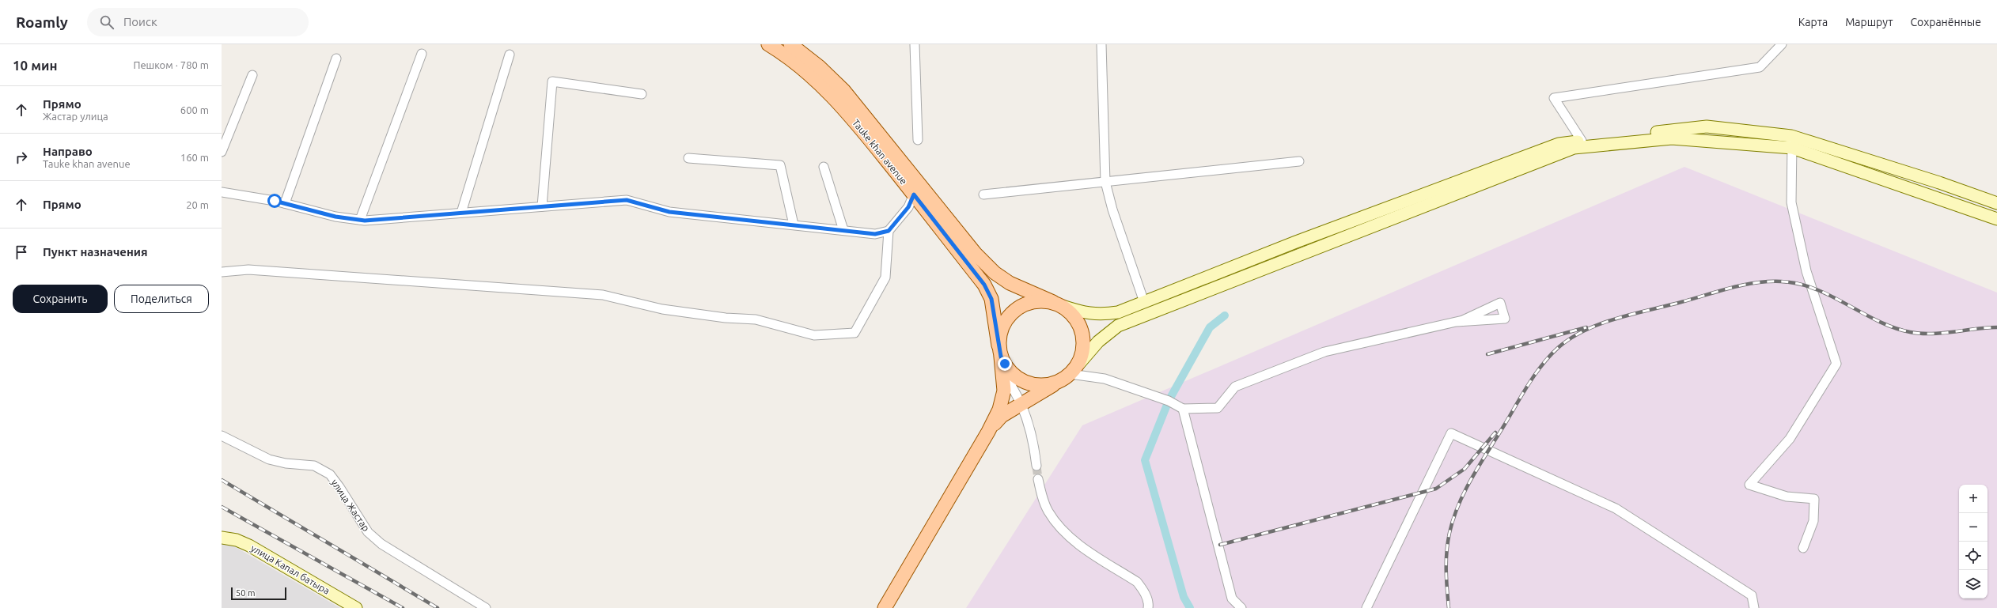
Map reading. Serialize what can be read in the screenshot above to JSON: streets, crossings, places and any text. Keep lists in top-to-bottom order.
{
  "streets": {
    "main road": ["Tauke khan avenue", "улица Капал батыра"],
    "street": ["улица Жастар"]
  },
  "scale_bar": "50 m",
  "page": {
    "header": "Roamly",
    "search": "Поиск",
    "nav": ["Карта", "Маршрут", "Сохранённые"],
    "heading": ["10 мин", "Пешком · 780 m"],
    "list": [
      ["Прямо", "Жастар улица", "600 m"],
      ["Направо", "Tauke khan avenue", "160 m"],
      ["Прямо", "20 m"],
      "Пункт назначения"
    ],
    "buttons": ["Сохранить", "Поделиться"],
    "map_buttons": ["+", "−"],
    "scale": "50 m"
  }
}
